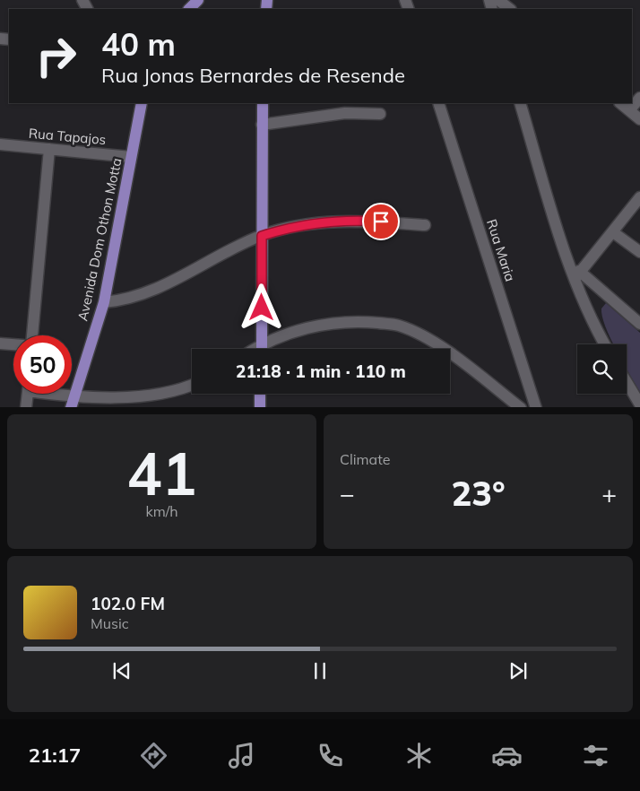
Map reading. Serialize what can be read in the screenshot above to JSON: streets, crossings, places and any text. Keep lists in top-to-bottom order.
{
  "streets": {
    "main road": ["Avenida Dom Othon Motta"],
    "street": ["Rua Tapajos", "Rua Maria"]
  },
  "crossings": [
    ["Rua Tapajos", "Avenida Dom Othon Motta"]
  ],
  "page": {
    "turn": ["40 m", "Rua Jonas Bernardes de Resende"],
    "limit": "50",
    "trip": "21:18 · 1 min · 110 m",
    "tile": [
      ["41", "km/h"],
      "Climate"
    ],
    "heat": ["−", "23°", "+"],
    "song": ["102.0 FM", "Music"],
    "tabs": "21:17"
  }
}
